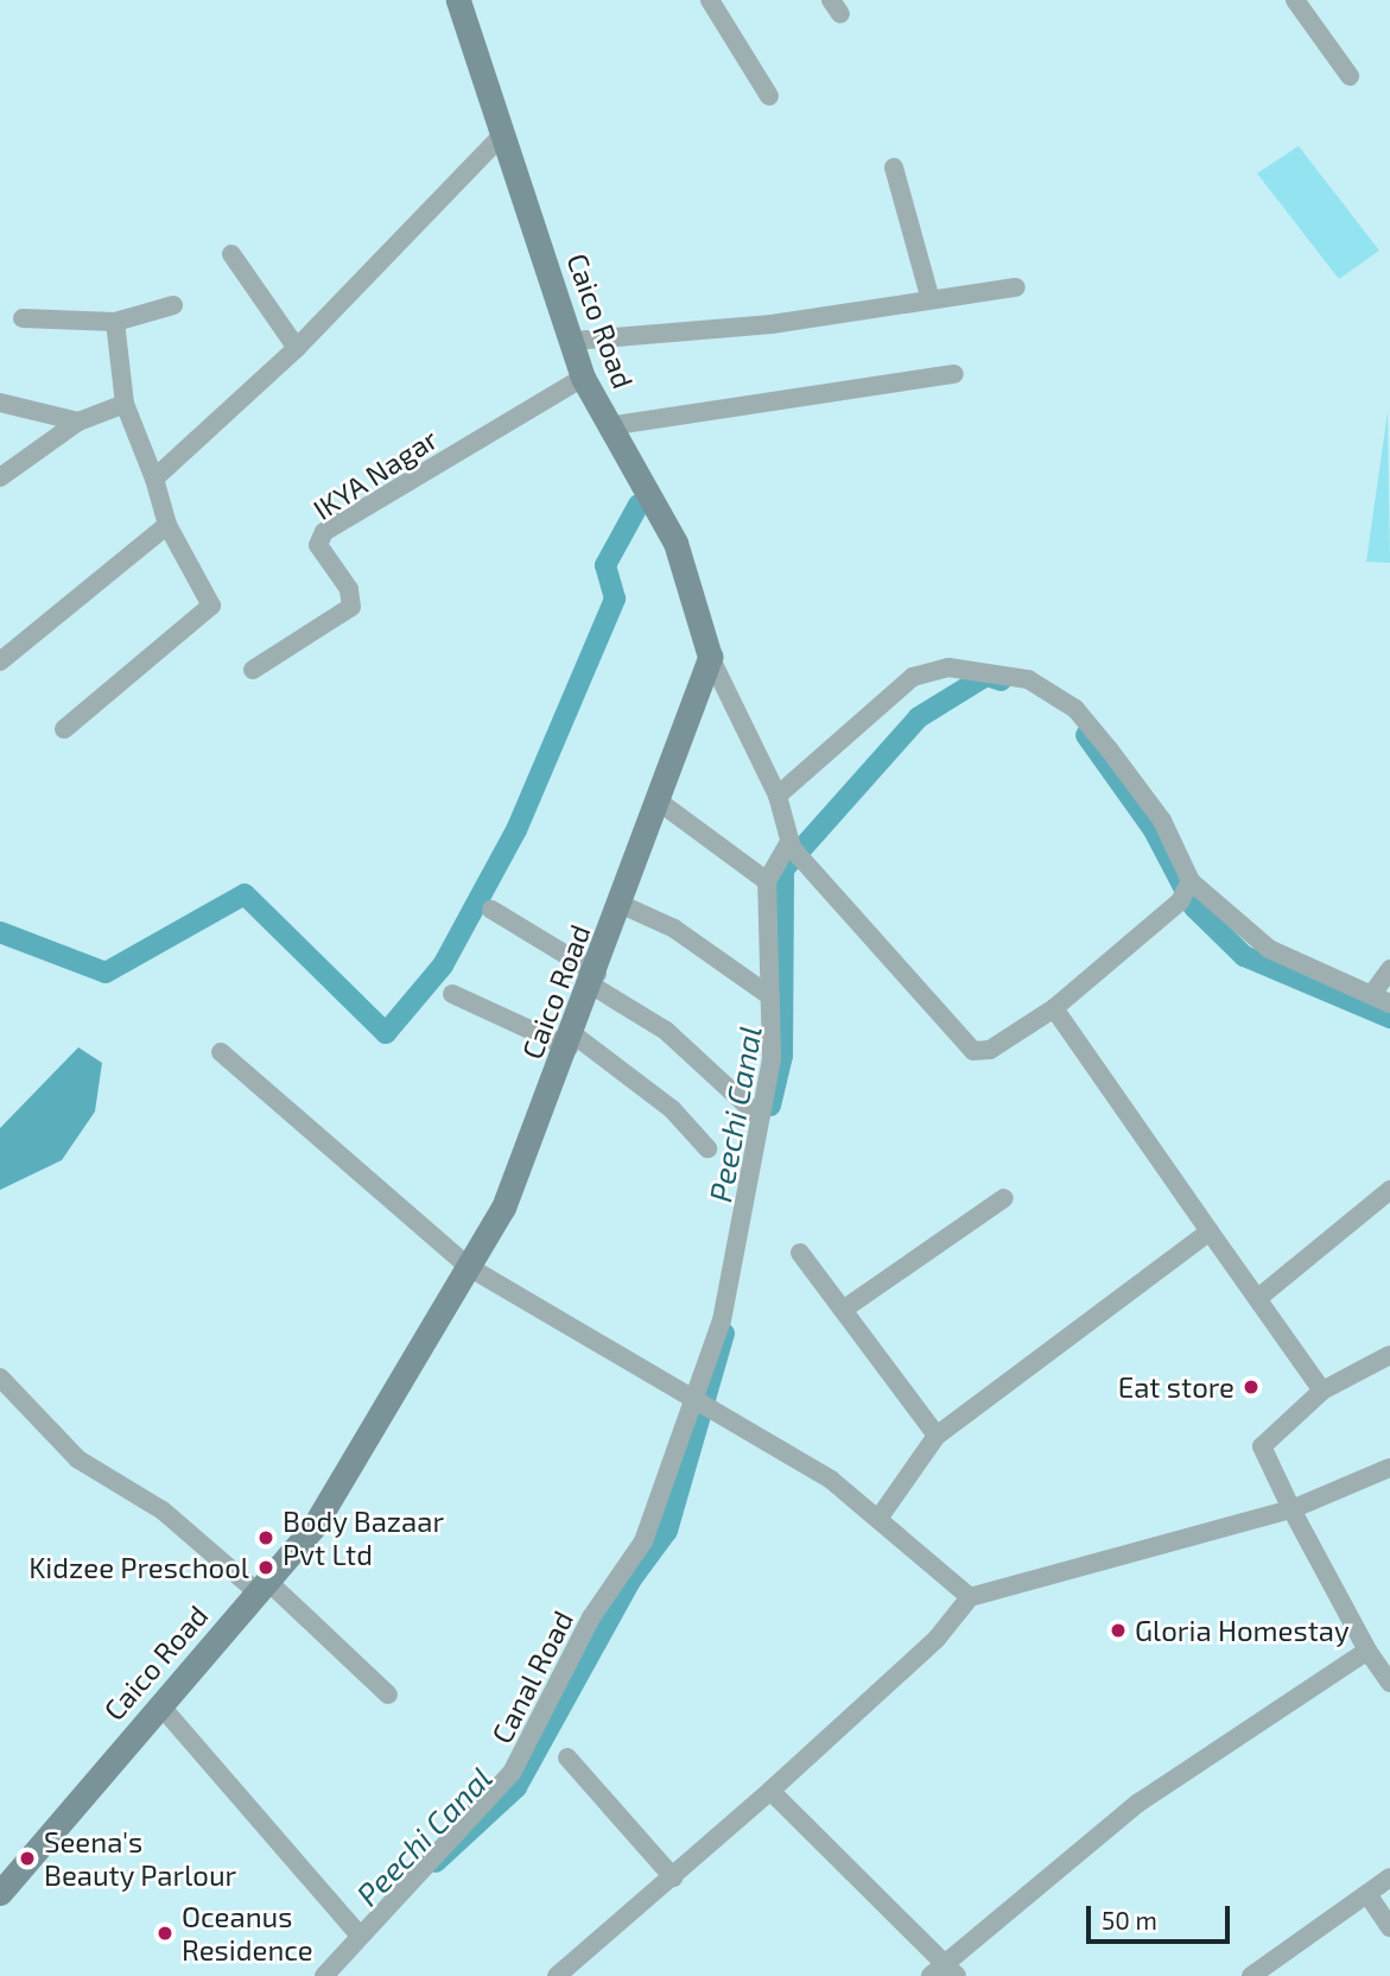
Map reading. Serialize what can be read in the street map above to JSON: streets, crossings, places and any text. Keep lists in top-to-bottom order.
{
  "streets": {
    "street": ["Caico Road", "IKYA Nagar", "Canal Road"]
  },
  "crossings": [
    ["Caico Road", "IKYA Nagar"]
  ],
  "water": ["Peechi Canal"],
  "places": [
    "Eat store",
    "Body Bazaar Pvt Ltd",
    "Kidzee Preschool",
    "Gloria Homestay",
    "Seena's Beauty Parlour",
    "Oceanus Residence"
  ],
  "scale_bar": "50 m"
}
